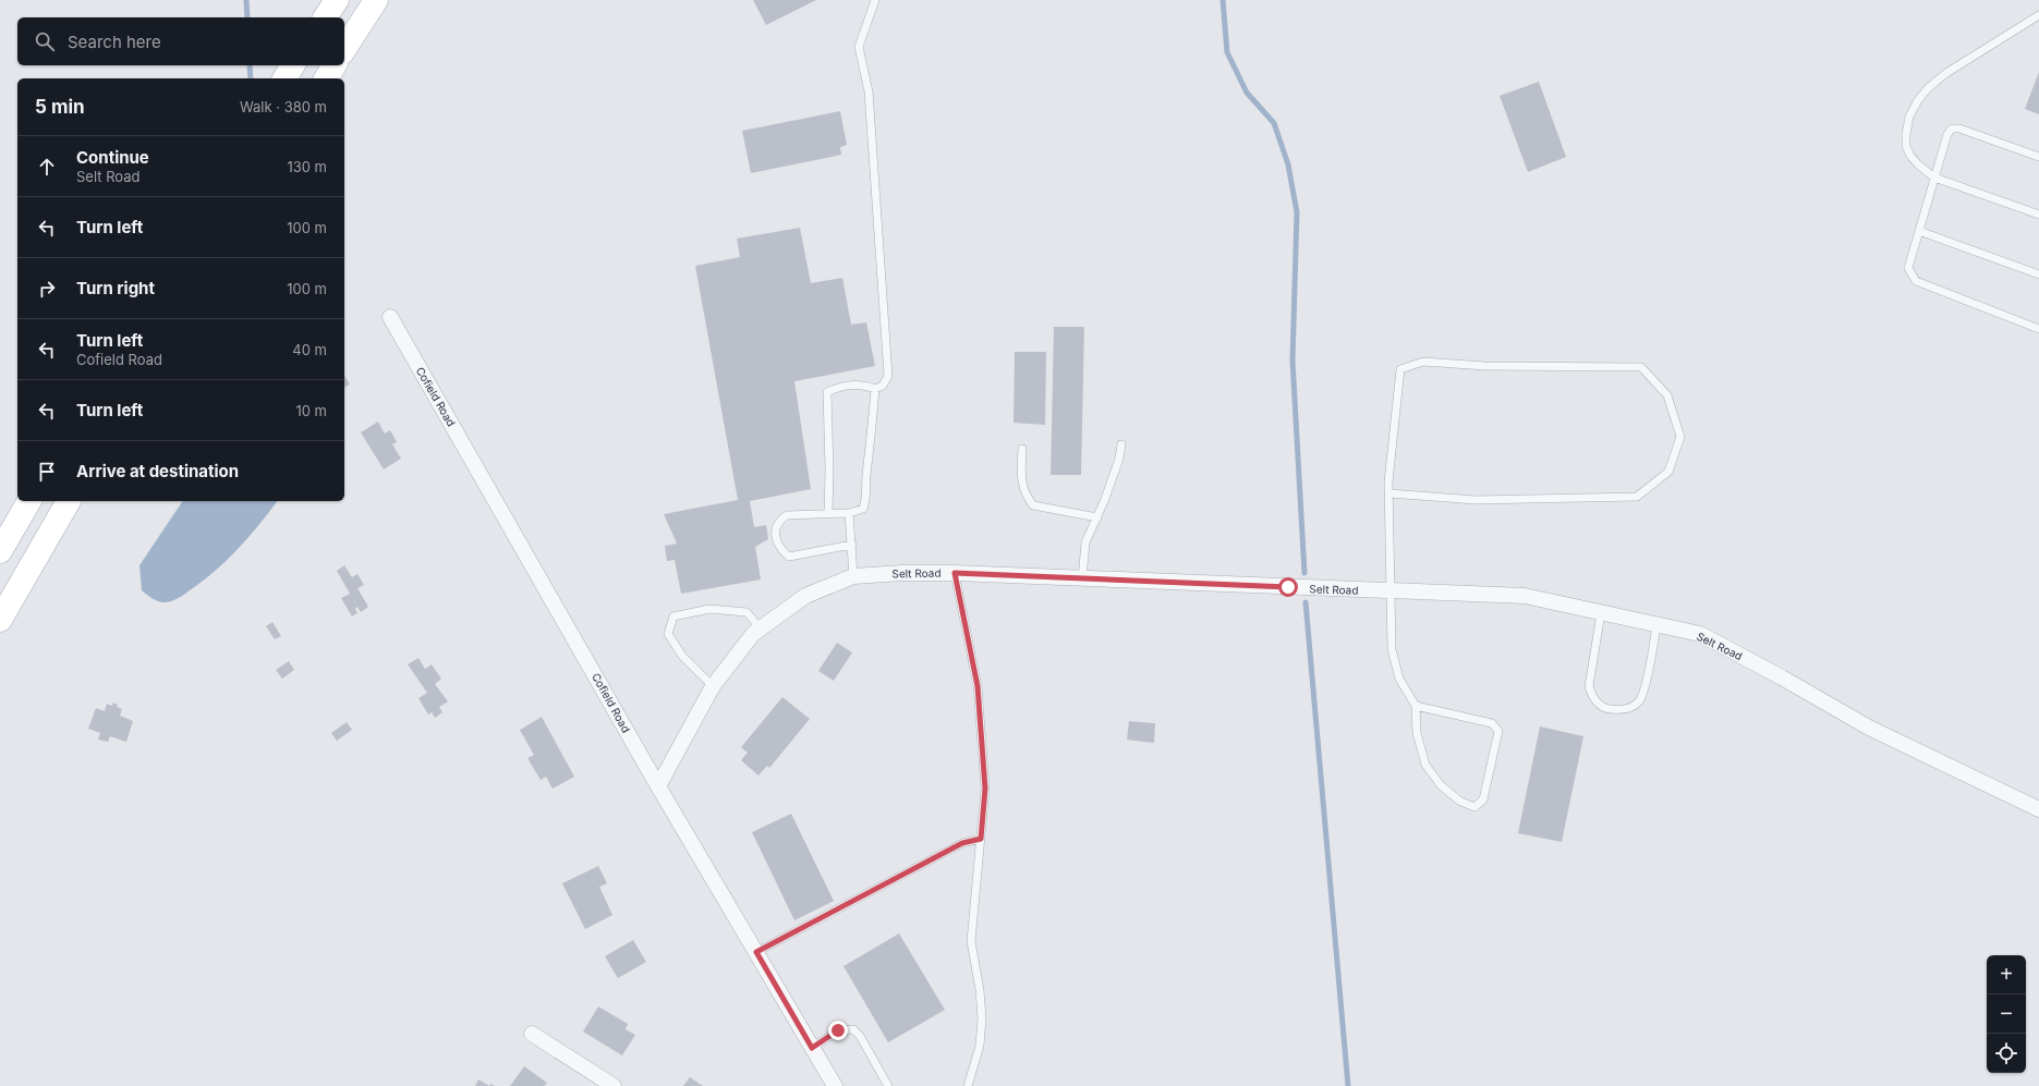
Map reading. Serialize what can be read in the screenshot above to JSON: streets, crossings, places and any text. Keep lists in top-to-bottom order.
{
  "streets": {
    "street": ["Cofield Road", "Selt Road"]
  },
  "crossings": [
    ["Cofield Road", "Selt Road"]
  ],
  "page": {
    "search": "Search here",
    "heading": ["5 min", "Walk · 380 m"],
    "list": [
      ["Continue", "Selt Road", "130 m"],
      ["Turn left", "100 m"],
      ["Turn right", "100 m"],
      ["Turn left", "Cofield Road", "40 m"],
      ["Turn left", "10 m"],
      "Arrive at destination"
    ],
    "map_buttons": ["+", "−"]
  }
}
